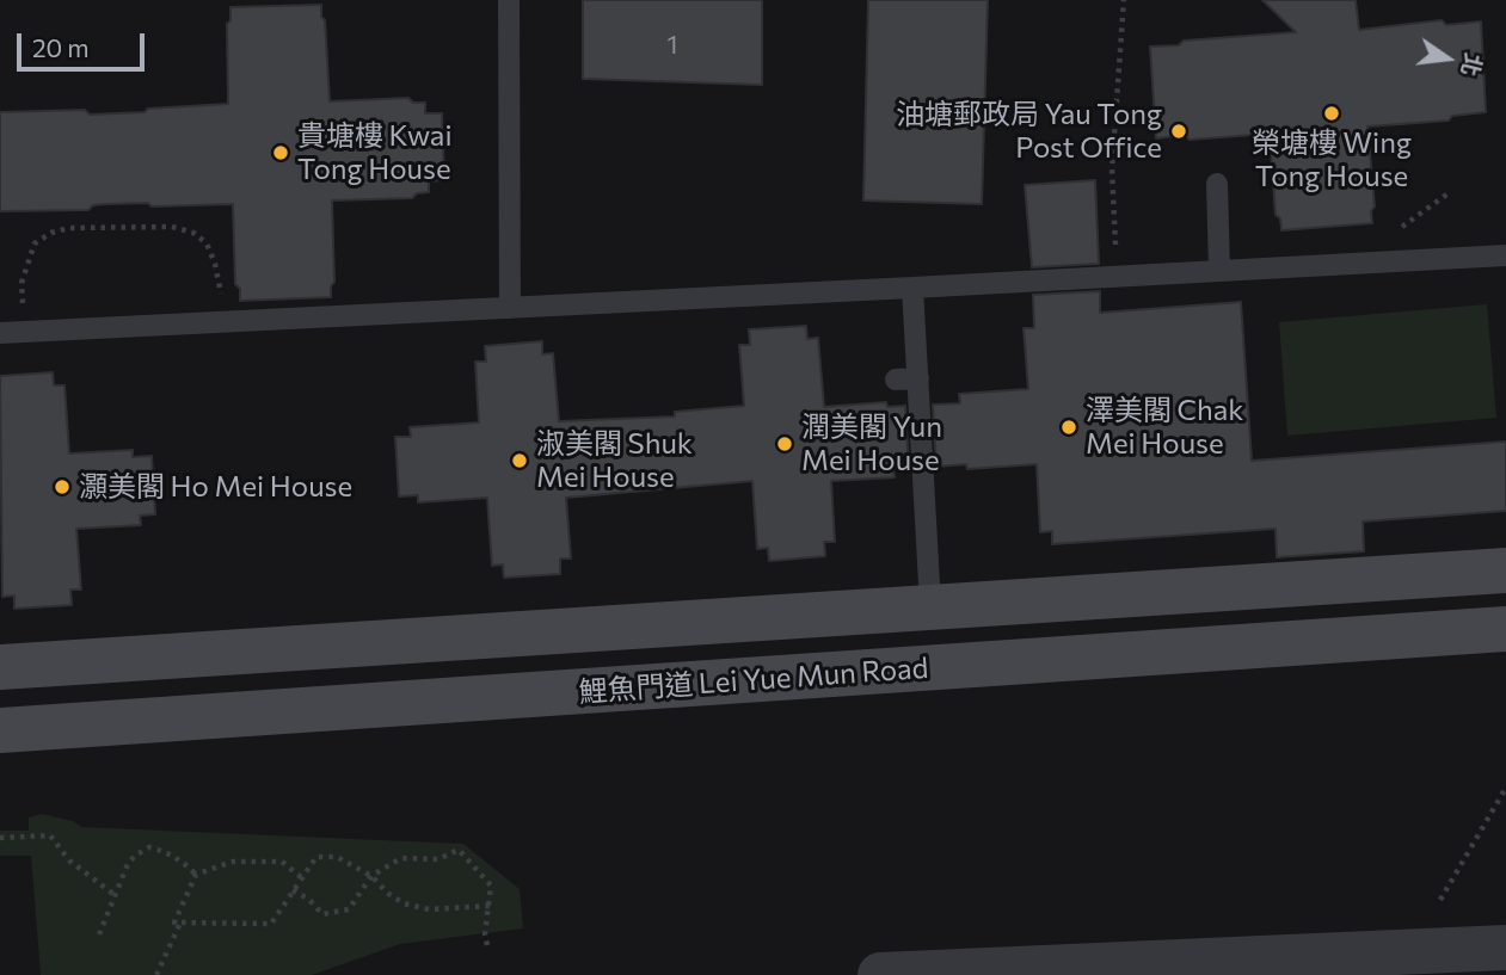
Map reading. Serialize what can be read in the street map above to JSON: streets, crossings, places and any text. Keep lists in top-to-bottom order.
{
  "streets": {
    "main road": ["鯉魚門道 Lei Yue Mun Road"]
  },
  "places": [
    "榮塘樓 Wing Tong House",
    "油塘郵政局 Yau Tong Post Office",
    "貴塘樓 Kwai Tong House",
    "澤美閣 Chak Mei House",
    "潤美閣 Yun Mei House",
    "淑美閣 Shuk Mei House",
    "灝美閣 Ho Mei House"
  ],
  "house_numbers": ["1"],
  "scale_bar": "20 m",
  "north": "right"
}
